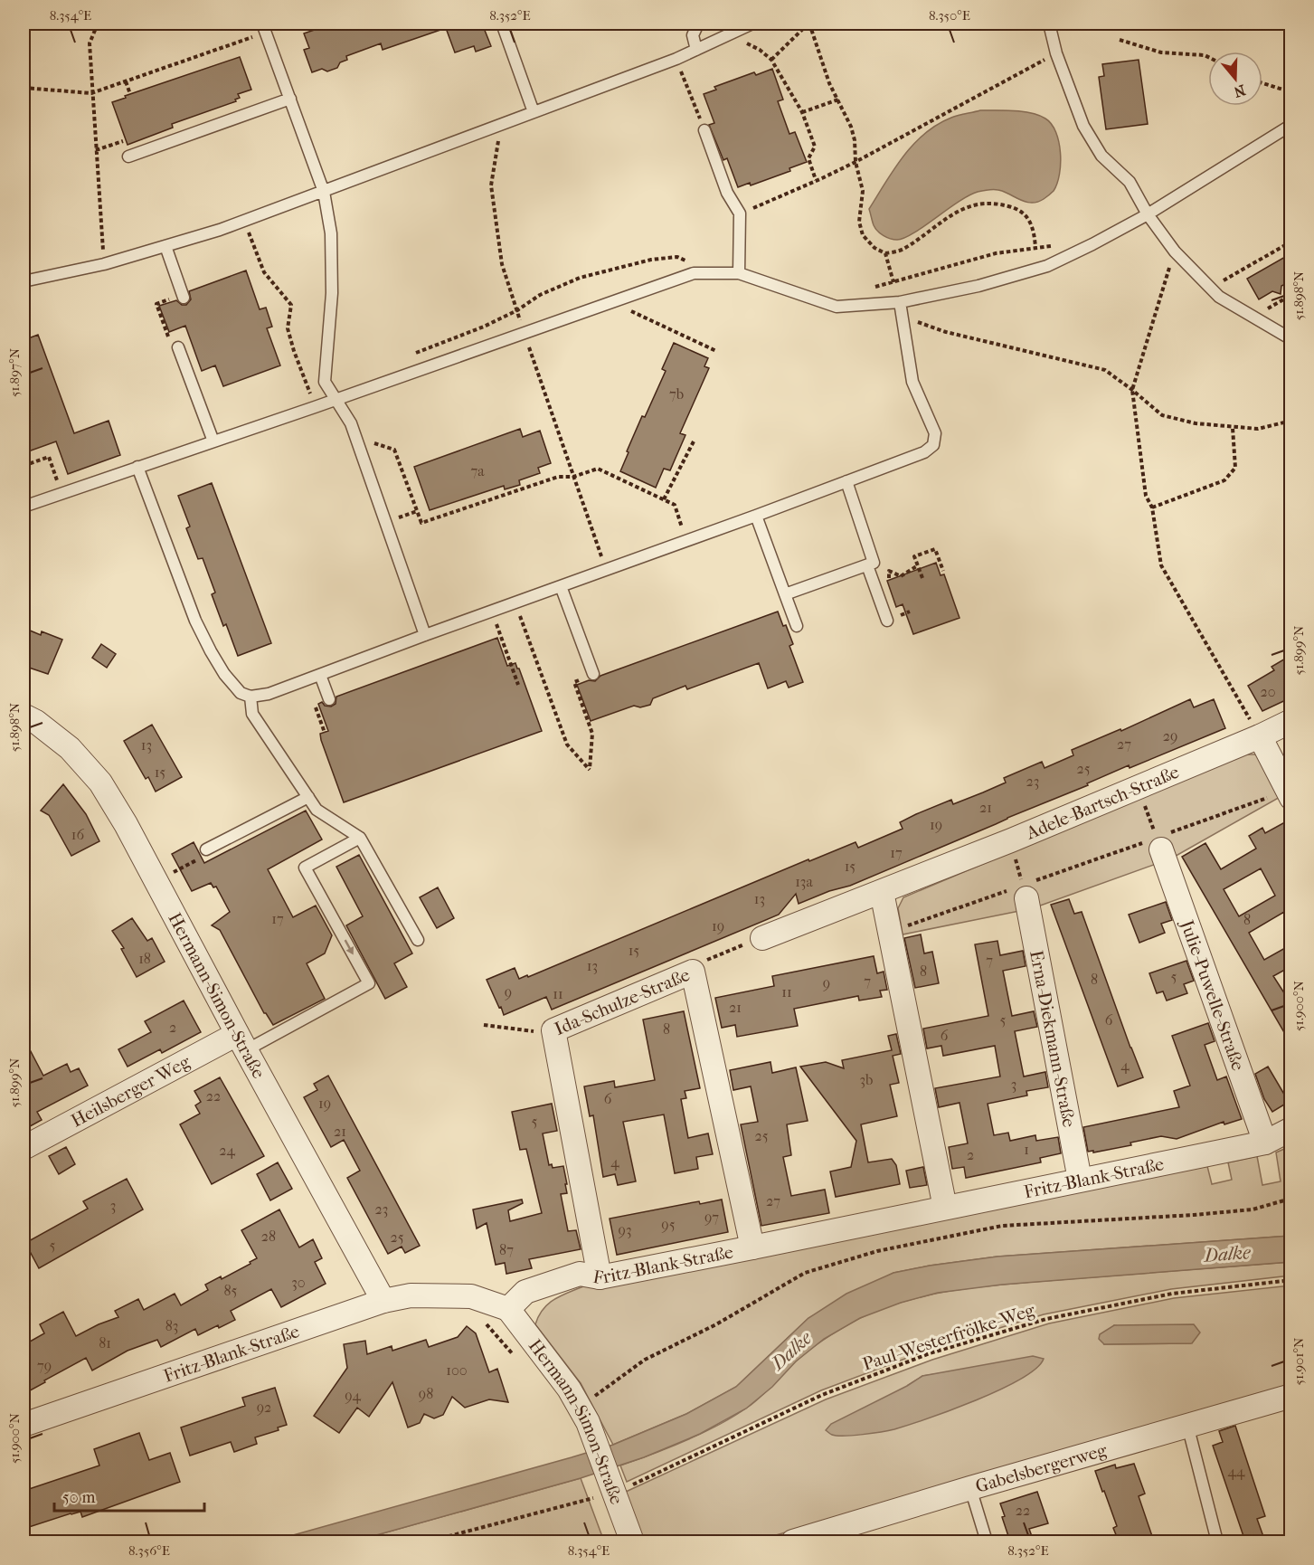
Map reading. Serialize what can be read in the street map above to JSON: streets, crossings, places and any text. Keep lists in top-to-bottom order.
{
  "streets": {
    "street": [
      "Adele-Bartsch-Straße",
      "Hermann-Simon-Straße",
      "Julie-Puwelle-Straße",
      "Ida-Schulze-Straße",
      "Erna-Diekmann-Straße",
      "Heilsberger Weg",
      "Fritz-Blank-Straße",
      "Gabelsbergerweg"
    ],
    "path": ["Paul-Westerfrölke-Weg"]
  },
  "crossings": [
    ["Hermann-Simon-Straße", "Heilsberger Weg"],
    ["Hermann-Simon-Straße", "Fritz-Blank-Straße"],
    ["Julie-Puwelle-Straße", "Fritz-Blank-Straße"],
    ["Ida-Schulze-Straße", "Fritz-Blank-Straße"],
    ["Erna-Diekmann-Straße", "Fritz-Blank-Straße"]
  ],
  "water": ["Dalke"],
  "house_numbers": [
    "7b",
    "7a",
    "20",
    "29",
    "27",
    "13",
    "25",
    "15",
    "23",
    "21",
    "19",
    "16",
    "17",
    "15",
    "13a",
    "13",
    "17",
    "8",
    "19",
    "15",
    "18",
    "7",
    "13",
    "8",
    "5",
    "8",
    "7",
    "9",
    "9",
    "11",
    "11",
    "21",
    "5",
    "6",
    "2",
    "8",
    "6",
    "4",
    "3b",
    "3",
    "22",
    "6",
    "19",
    "5",
    "21",
    "25",
    "1",
    "24",
    "2",
    "4",
    "27",
    "3",
    "23",
    "97",
    "95",
    "93",
    "28",
    "25",
    "5",
    "87",
    "30",
    "85",
    "83",
    "81",
    "79",
    "100",
    "98",
    "94",
    "92",
    "44",
    "22"
  ],
  "scale_bar": "50 m",
  "north": "bottom",
  "coordinates": [
    "8.354°E",
    "8.352°E",
    "8.350°E",
    "51.898°N",
    "51.897°N",
    "51.899°N",
    "51.900°N",
    "51.901°N",
    "8.356°E"
  ]
}
